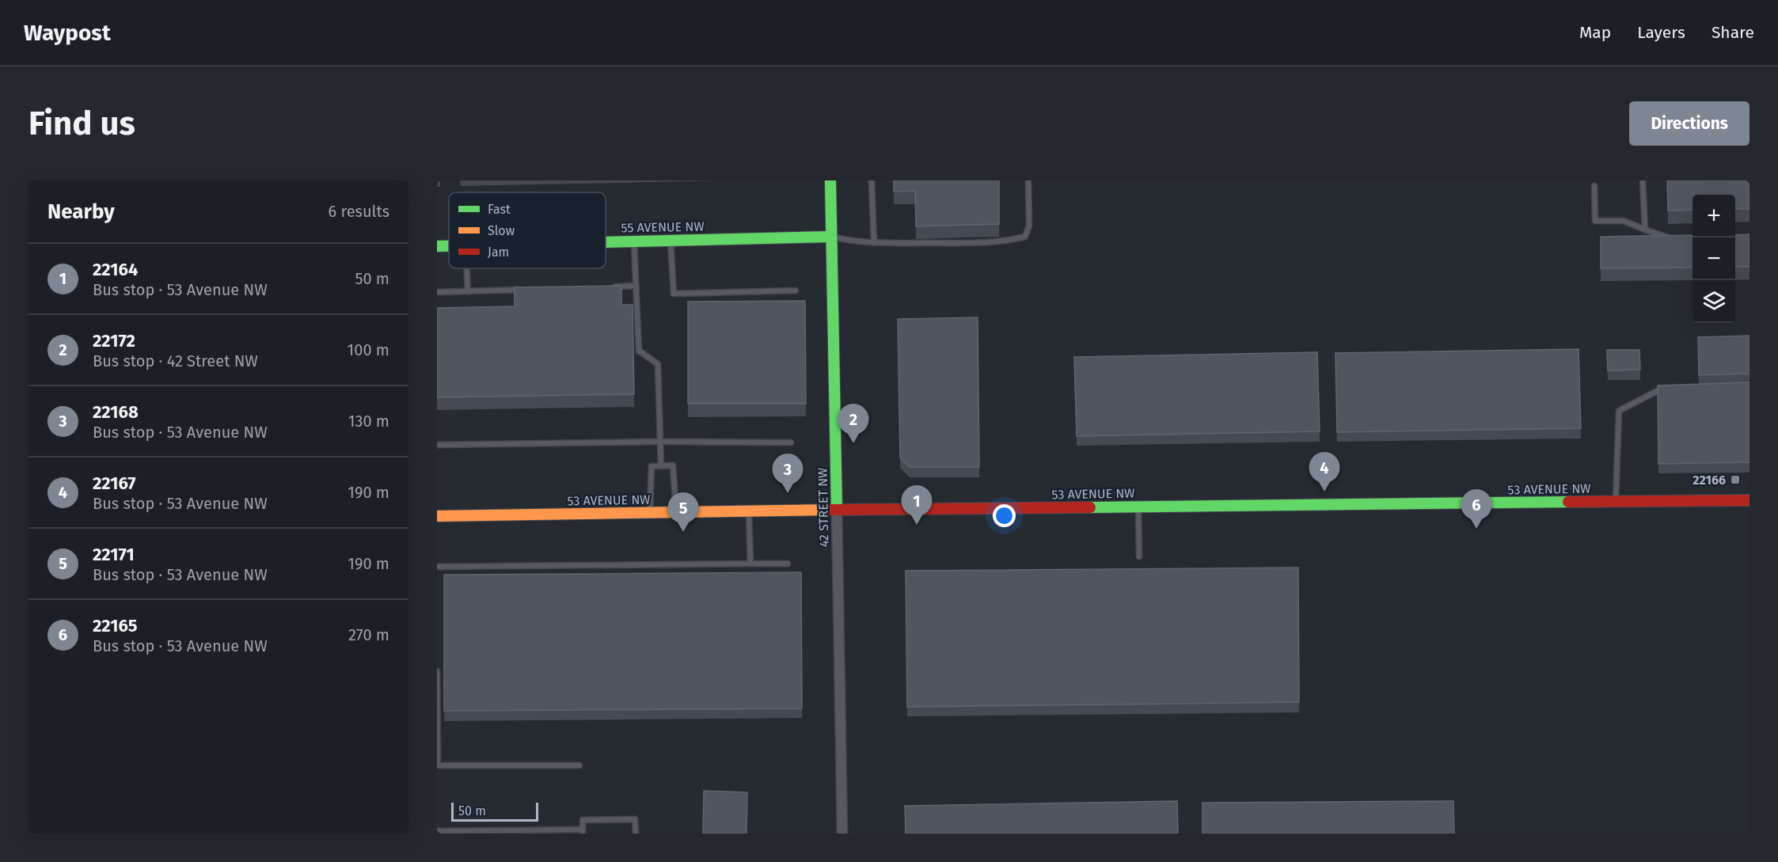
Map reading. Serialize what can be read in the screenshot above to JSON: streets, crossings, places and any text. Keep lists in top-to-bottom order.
{
  "streets": {
    "street": ["55 AVENUE NW", "53 AVENUE NW", "42 STREET NW"]
  },
  "crossings": [
    ["55 AVENUE NW", "42 STREET NW"],
    ["53 AVENUE NW", "42 STREET NW"]
  ],
  "places": {
    "transit": ["22166"]
  },
  "legend": ["Fast", "Slow", "Jam"],
  "scale_bar": "50 m",
  "page": {
    "header": "Waypost",
    "nav": ["Map", "Layers", "Share"],
    "buttons": "Directions",
    "title": "Find us",
    "heading": ["Nearby", "6 results"],
    "map_buttons": ["+", "−"],
    "list": [
      {
        "mark": "1",
        "name": "22164",
        "note": "Bus stop · 53 Avenue NW",
        "value": "50 m"
      },
      {
        "mark": "2",
        "name": "22172",
        "note": "Bus stop · 42 Street NW",
        "value": "100 m"
      },
      {
        "mark": "3",
        "name": "22168",
        "note": "Bus stop · 53 Avenue NW",
        "value": "130 m"
      },
      {
        "mark": "4",
        "name": "22167",
        "note": "Bus stop · 53 Avenue NW",
        "value": "190 m"
      },
      {
        "mark": "5",
        "name": "22171",
        "note": "Bus stop · 53 Avenue NW",
        "value": "190 m"
      },
      {
        "mark": "6",
        "name": "22165",
        "note": "Bus stop · 53 Avenue NW",
        "value": "270 m"
      }
    ],
    "pins": [
      "2",
      "4",
      "3",
      "1",
      "6",
      "5"
    ],
    "scale": "50 m"
  }
}
